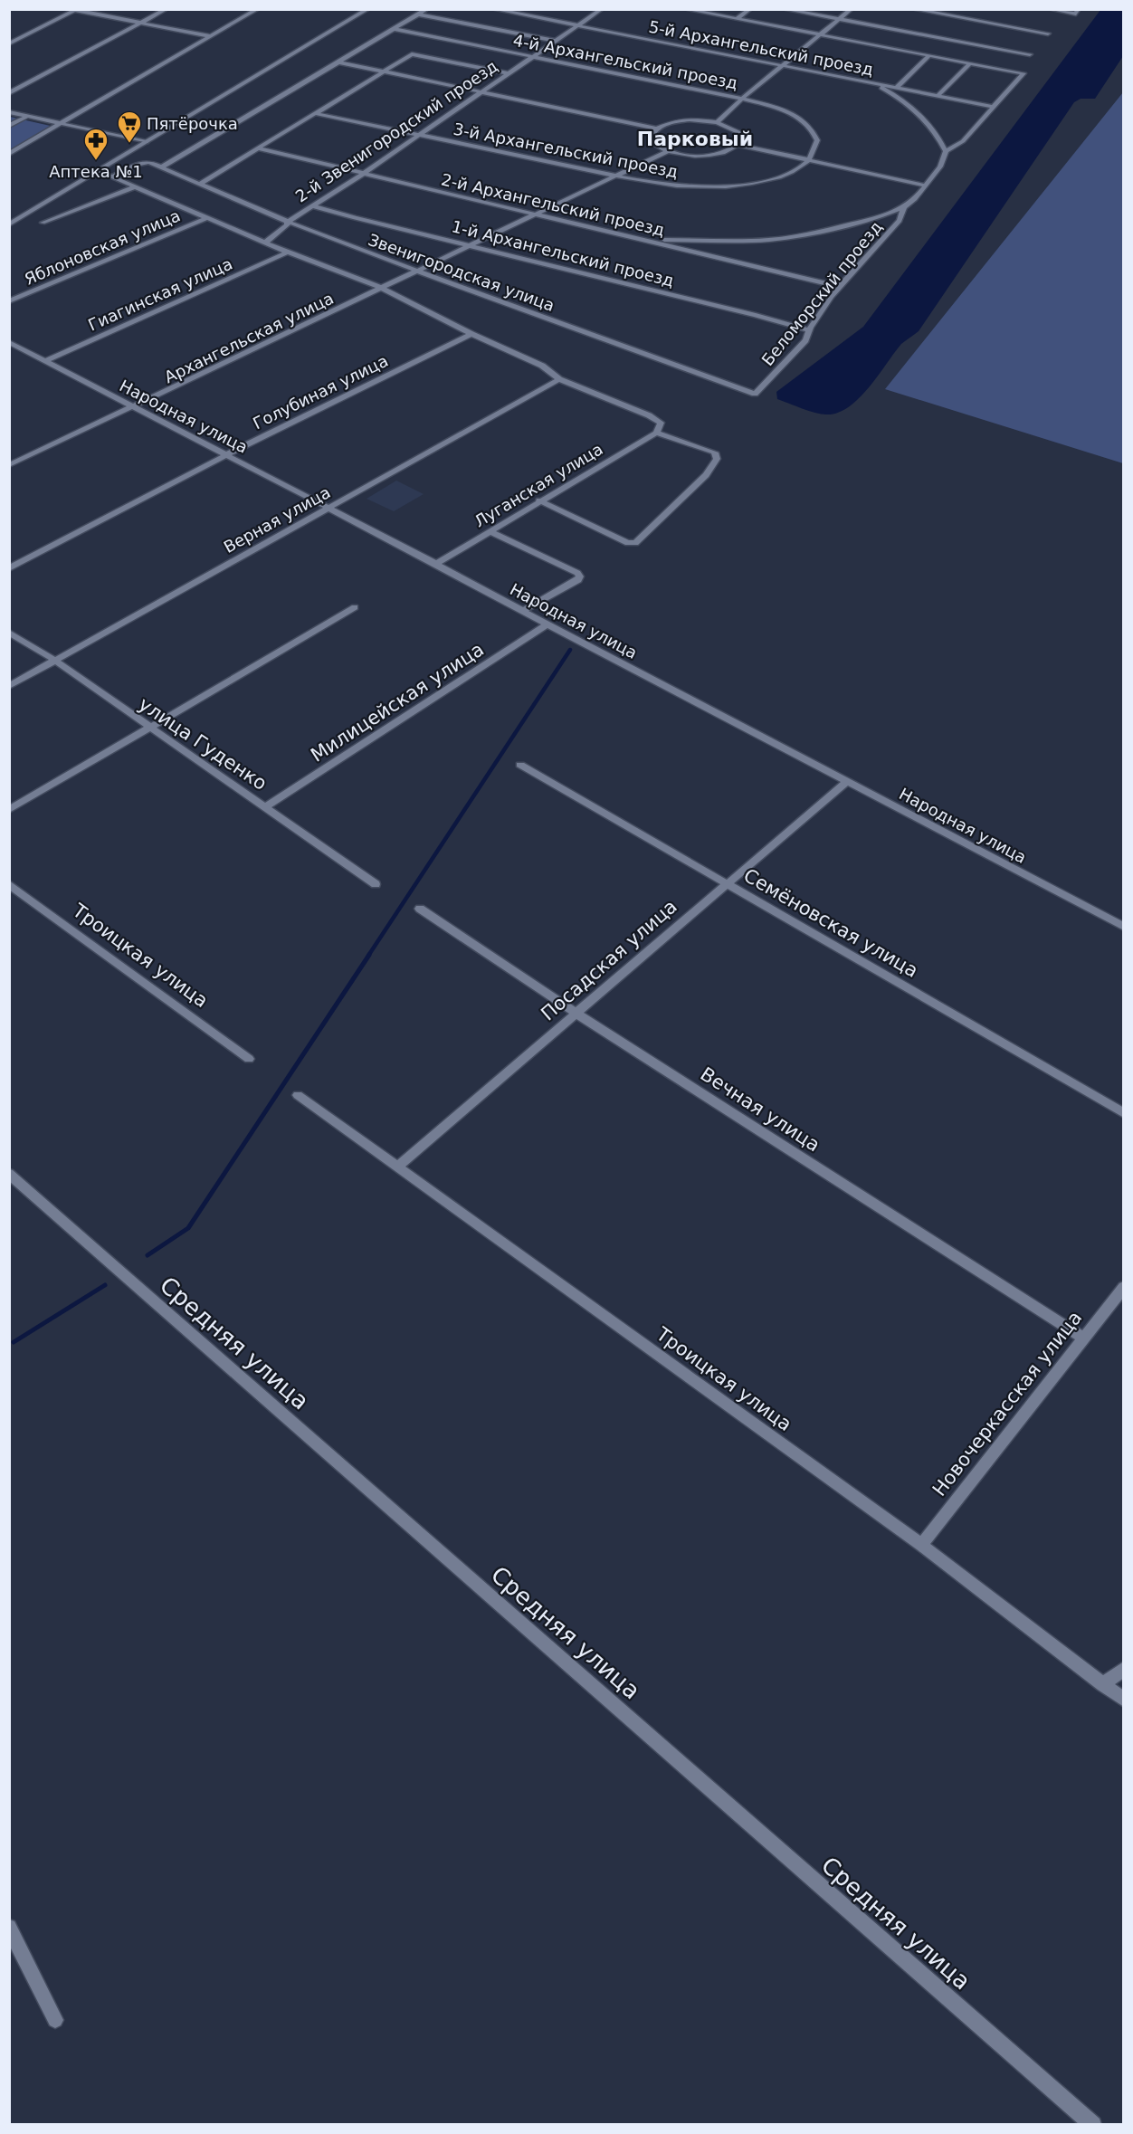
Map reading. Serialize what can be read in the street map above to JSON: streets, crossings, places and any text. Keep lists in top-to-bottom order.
{
  "streets": {
    "street": [
      "5-й Архангельский проезд",
      "4-й Архангельский проезд",
      "2-й Звенигородский проезд",
      "3-й Архангельский проезд",
      "2-й Архангельский проезд",
      "Яблоновская улица",
      "1-й Архангельский проезд",
      "Звенигородская улица",
      "Беломорский проезд",
      "Гиагинская улица",
      "Архангельская улица",
      "Голубиная улица",
      "Народная улица",
      "Луганская улица",
      "Верная улица",
      "Милицейская улица",
      "улица Гуденко",
      "Семёновская улица",
      "Троицкая улица",
      "Посадская улица",
      "Вечная улица",
      "Средняя улица",
      "Новочеркасская улица"
    ]
  },
  "crossings": [
    ["5-й Архангельский проезд", "2-й Звенигородский проезд"],
    ["4-й Архангельский проезд", "2-й Звенигородский проезд"],
    ["4-й Архангельский проезд", "3-й Архангельский проезд"],
    ["2-й Звенигородский проезд", "3-й Архангельский проезд"],
    ["2-й Звенигородский проезд", "2-й Архангельский проезд"],
    ["2-й Звенигородский проезд", "1-й Архангельский проезд"],
    ["2-й Звенигородский проезд", "Звенигородская улица"],
    ["2-й Архангельский проезд", "Беломорский проезд"],
    ["1-й Архангельский проезд", "Беломорский проезд"],
    ["Звенигородская улица", "Беломорский проезд"],
    ["Звенигородская улица", "Архангельская улица"],
    ["Гиагинская улица", "Народная улица"],
    ["Архангельская улица", "Народная улица"],
    ["Голубиная улица", "Народная улица"],
    ["Народная улица", "Луганская улица"],
    ["Народная улица", "Верная улица"],
    ["Народная улица", "Милицейская улица"],
    ["Народная улица", "Посадская улица"],
    ["Верная улица", "улица Гуденко"],
    ["Милицейская улица", "улица Гуденко"],
    ["Семёновская улица", "Посадская улица"],
    ["Троицкая улица", "Посадская улица"],
    ["Троицкая улица", "Новочеркасская улица"],
    ["Посадская улица", "Вечная улица"],
    ["Вечная улица", "Новочеркасская улица"]
  ],
  "districts": ["Парковый"],
  "places": {
    "supermarket": ["Пятёрочка"],
    "pharmacy": ["Аптека №1"]
  }
}
